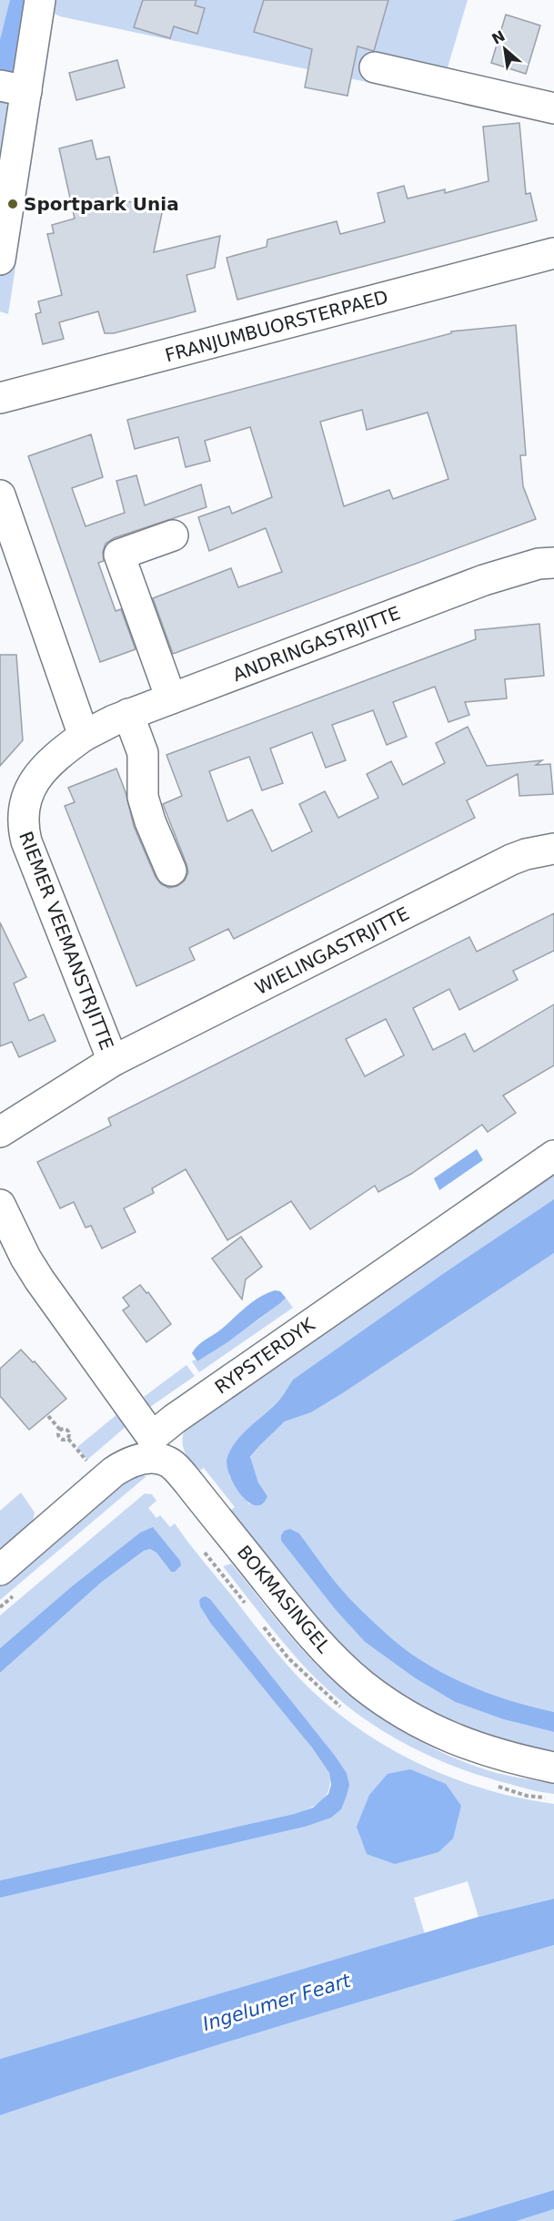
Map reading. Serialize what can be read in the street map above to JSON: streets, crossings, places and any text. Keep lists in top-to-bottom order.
{
  "streets": {
    "street": [
      "FRANJUMBUORSTERPAED",
      "ANDRINGASTRJITTE",
      "RIEMER VEEMANSTRJITTE",
      "WIELINGASTRJITTE",
      "RYPSTERDYK",
      "BOKMASINGEL"
    ]
  },
  "crossings": [
    ["ANDRINGASTRJITTE", "RIEMER VEEMANSTRJITTE"],
    ["RIEMER VEEMANSTRJITTE", "WIELINGASTRJITTE"],
    ["RYPSTERDYK", "BOKMASINGEL"]
  ],
  "water": ["Ingelumer Feart"],
  "places": ["Sportpark Unia"],
  "north": "top left"
}
